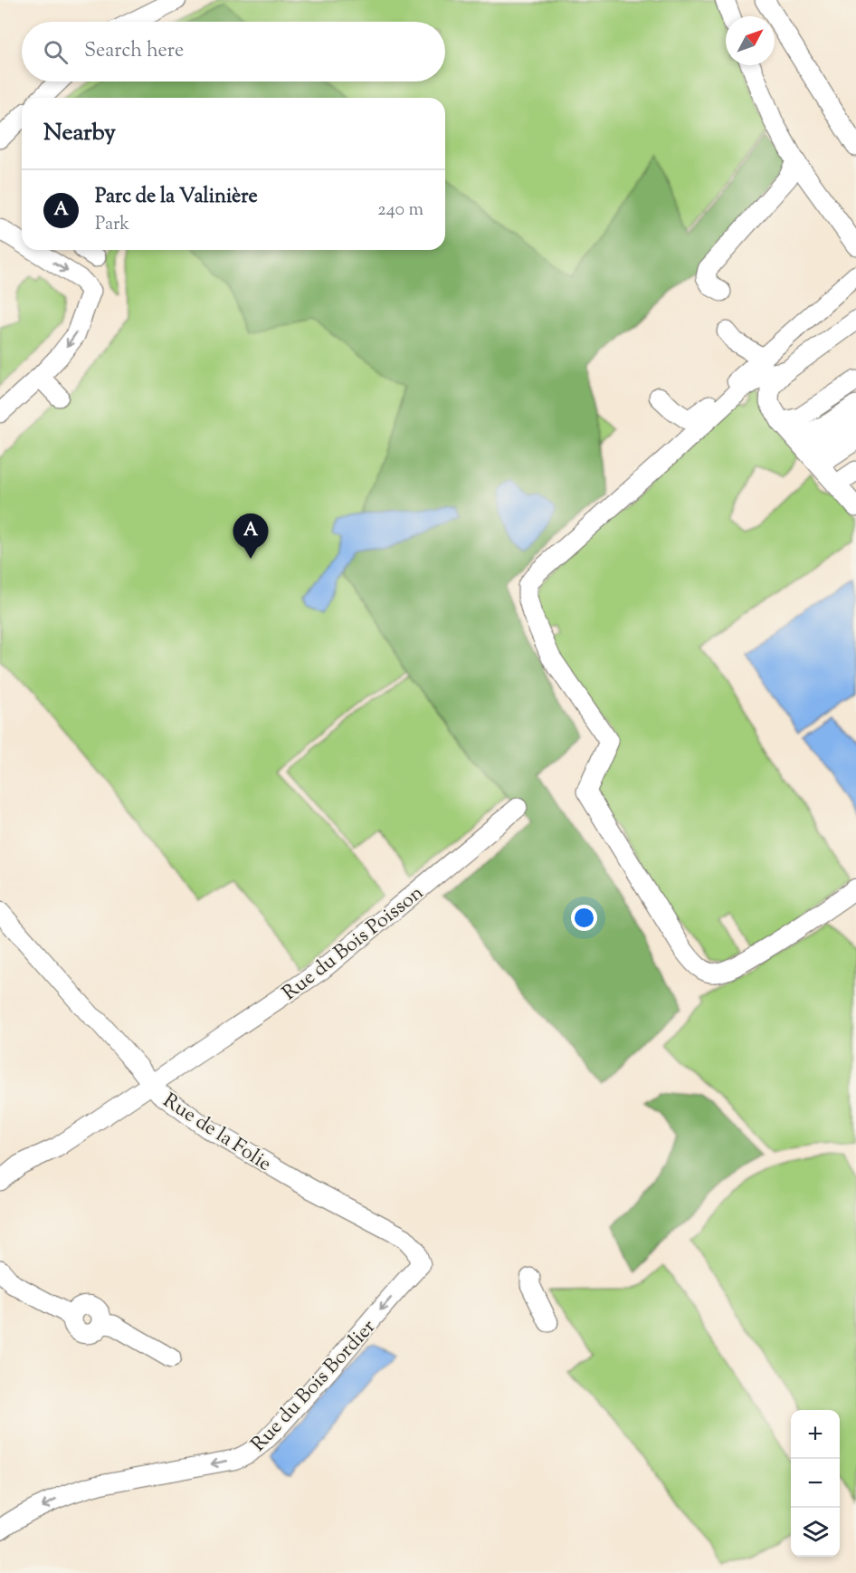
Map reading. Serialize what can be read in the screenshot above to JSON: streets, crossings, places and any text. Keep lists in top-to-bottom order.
{
  "streets": {
    "street": ["Rue du Bois Poisson", "Rue de la Folie", "Rue du Bois Bordier"]
  },
  "crossings": [
    ["Rue du Bois Poisson", "Rue de la Folie"],
    ["Rue de la Folie", "Rue du Bois Bordier"]
  ],
  "one_way": ["Rue du Bois Bordier"],
  "north": "top right",
  "page": {
    "search": "Search here",
    "heading": "Nearby",
    "list": [
      {
        "mark": "A",
        "name": "Parc de la Valinière",
        "note": "Park",
        "value": "240 m"
      }
    ],
    "pins": "A",
    "map_buttons": ["+", "−"]
  }
}
